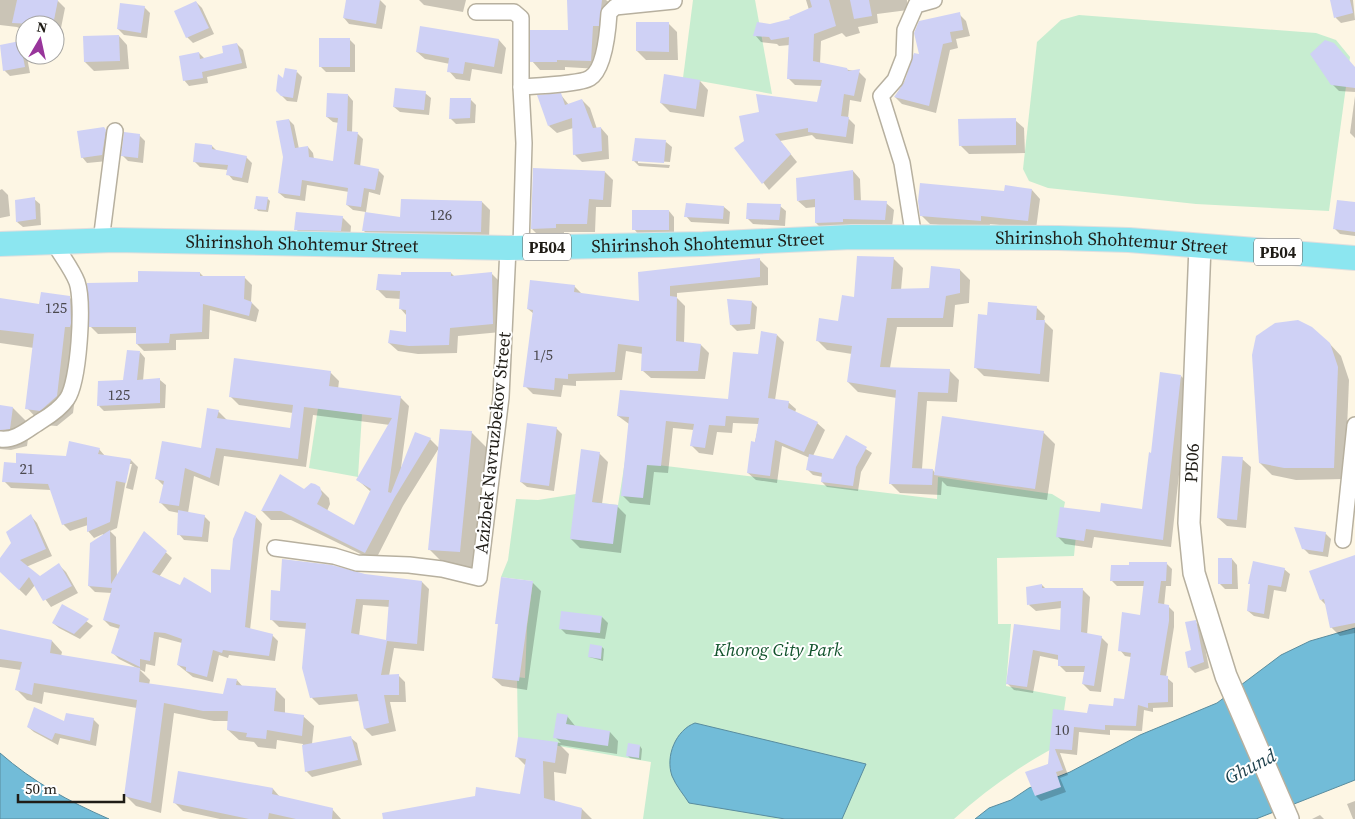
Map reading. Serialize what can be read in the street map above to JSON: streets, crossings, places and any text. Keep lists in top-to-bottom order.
{
  "streets": {
    "main road": ["Shirinshoh Shohtemur Street", "РБ04", "РБ06"],
    "street": ["Azizbek Navruzbekov Street"]
  },
  "crossings": [
    ["Shirinshoh Shohtemur Street", "Azizbek Navruzbekov Street"],
    ["Shirinshoh Shohtemur Street", "РБ06"]
  ],
  "water": ["Ghund"],
  "parks": ["Khorog City Park"],
  "house_numbers": [
    "126",
    "125",
    "1/5",
    "125",
    "21",
    "10"
  ],
  "scale_bar": "50 m",
  "north": "top"
}
